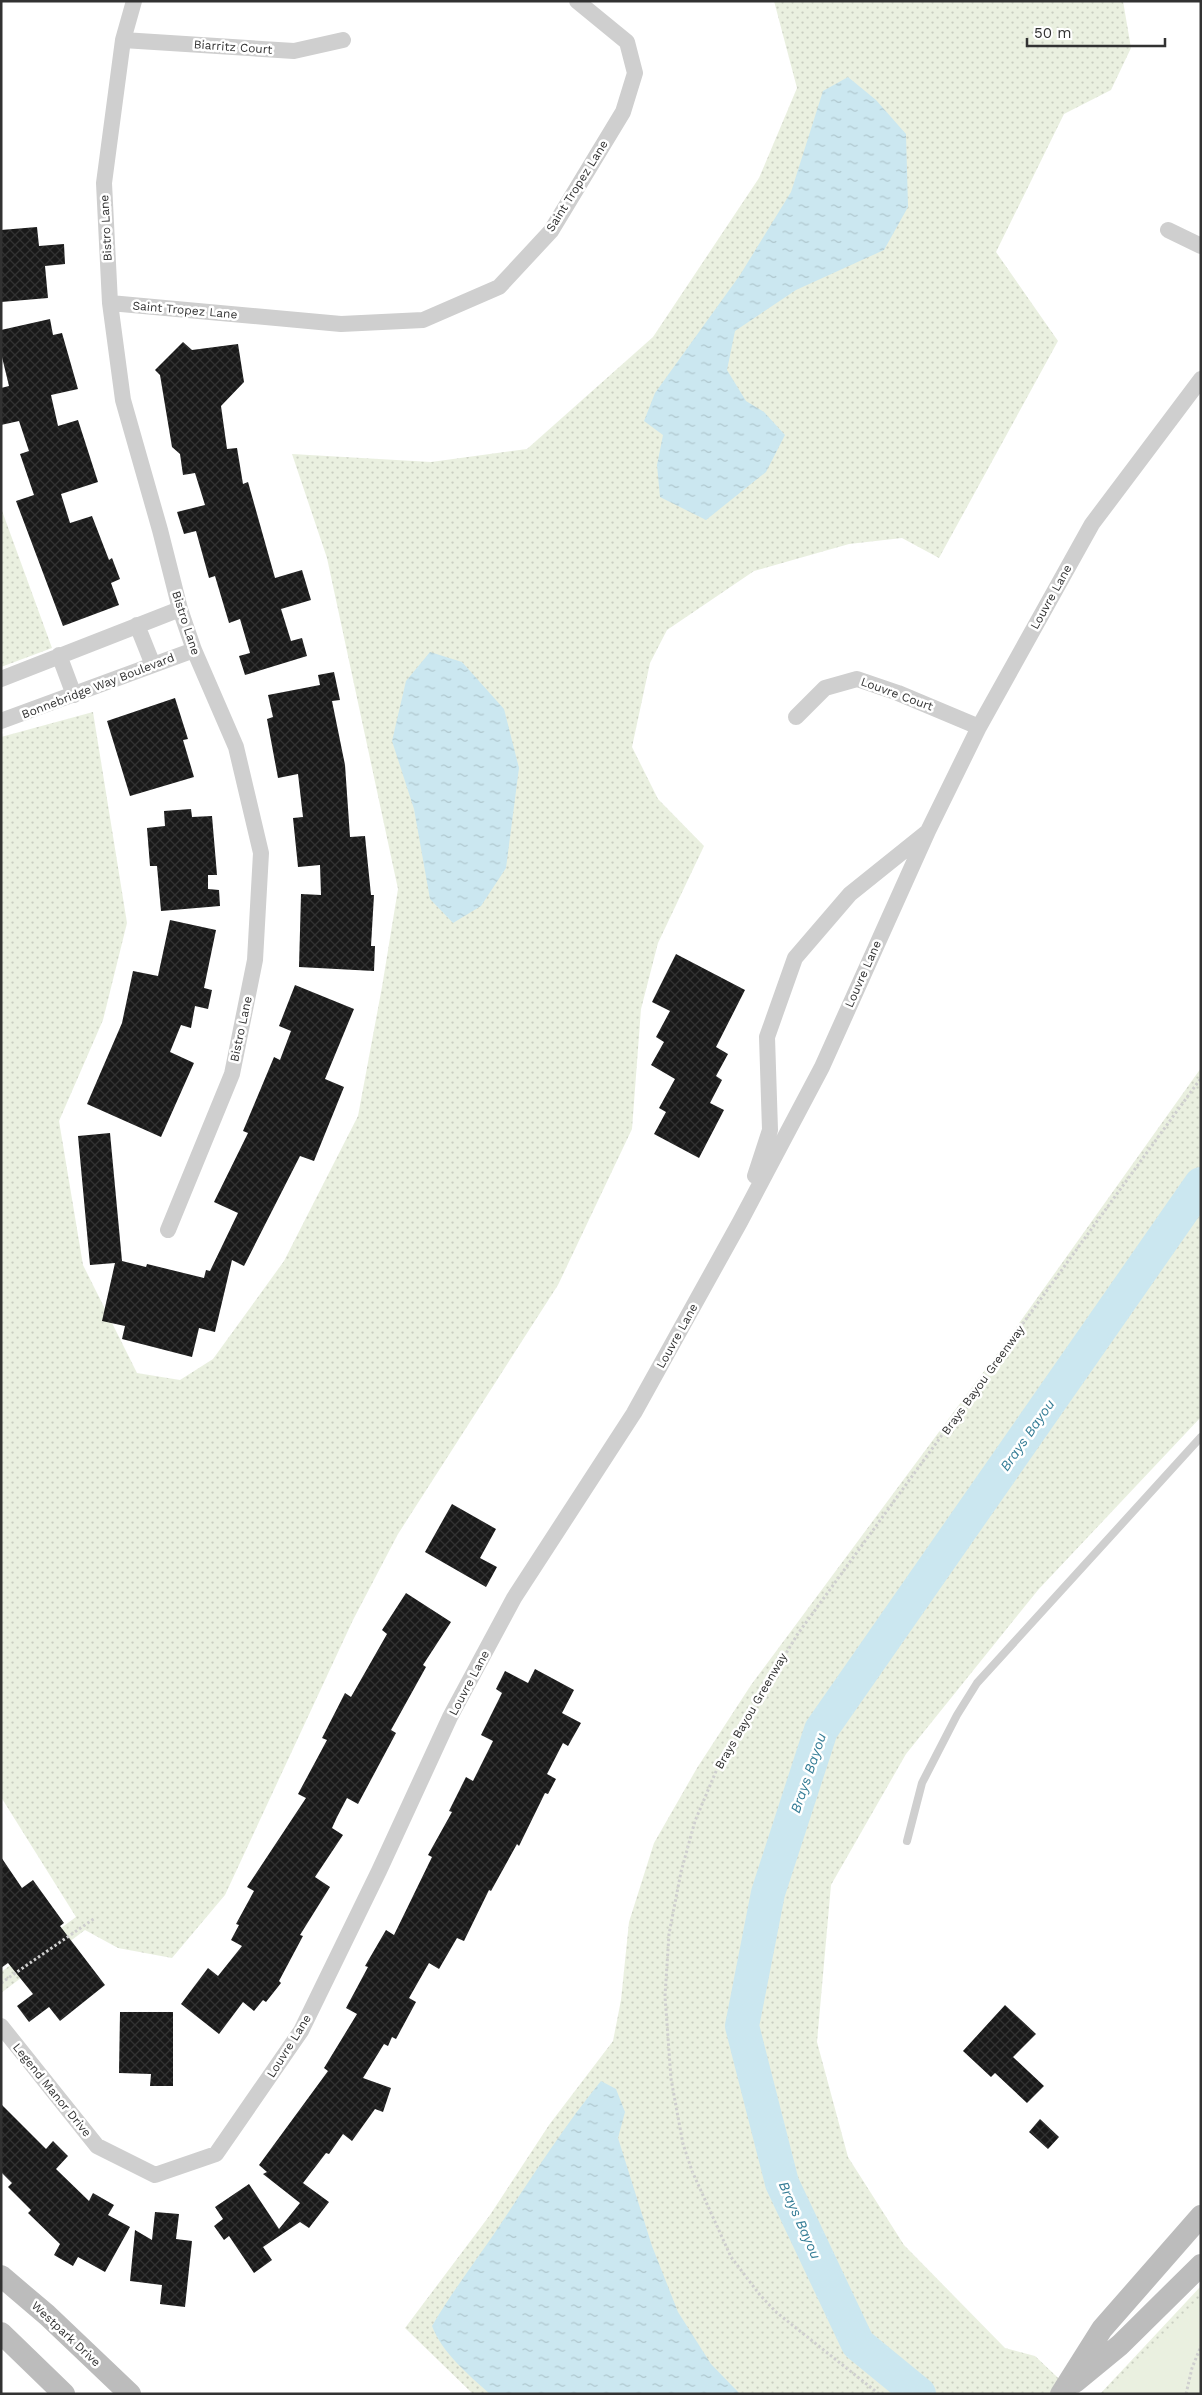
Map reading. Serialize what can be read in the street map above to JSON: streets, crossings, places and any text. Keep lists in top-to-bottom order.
{
  "streets": {
    "main road": ["Westpark Drive"],
    "street": [
      "Biarritz Court",
      "Saint Tropez Lane",
      "Bistro Lane",
      "Louvre Lane",
      "Bonnebridge Way Boulevard",
      "Louvre Court",
      "Legend Manor Drive"
    ],
    "path": ["Brays Bayou Greenway"]
  },
  "crossings": [
    ["Biarritz Court", "Bistro Lane"],
    ["Saint Tropez Lane", "Bistro Lane"],
    ["Bistro Lane", "Bonnebridge Way Boulevard"],
    ["Louvre Lane", "Louvre Court"],
    ["Louvre Lane", "Legend Manor Drive"]
  ],
  "water": ["Brays Bayou"],
  "scale_bar": "50 m"
}
